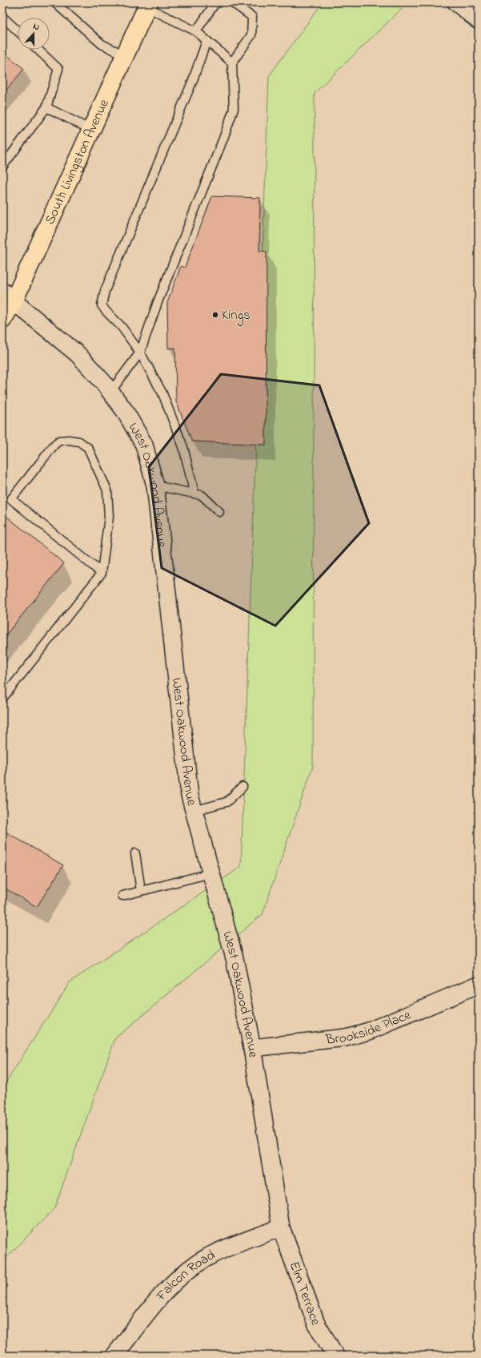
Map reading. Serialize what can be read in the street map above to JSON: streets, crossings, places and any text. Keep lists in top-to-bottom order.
{
  "streets": {
    "main road": ["South Livingston Avenue"],
    "street": [
      "West Oakwood Avenue",
      "Brookside Place",
      "Falcon Road",
      "Elm Terrace"
    ]
  },
  "crossings": [
    ["South Livingston Avenue", "West Oakwood Avenue"],
    ["West Oakwood Avenue", "Brookside Place"],
    ["West Oakwood Avenue", "Falcon Road"],
    ["West Oakwood Avenue", "Elm Terrace"],
    ["Falcon Road", "Elm Terrace"]
  ],
  "places": ["Kings"],
  "north": "top"
}
